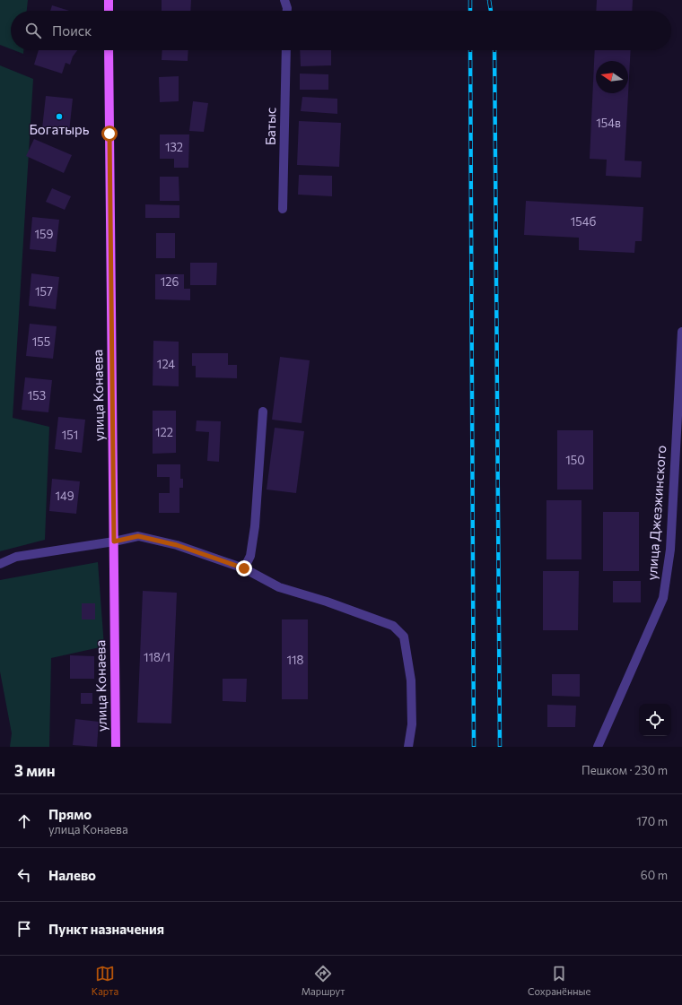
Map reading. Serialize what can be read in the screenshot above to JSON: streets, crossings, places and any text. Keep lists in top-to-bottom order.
{
  "streets": {
    "main road": ["улица Конаева"],
    "street": ["Батыс", "улица Джезжинского"]
  },
  "places": ["Богатырь"],
  "house_numbers": [
    "154в",
    "132",
    "154б",
    "159",
    "126",
    "157",
    "155",
    "124",
    "153",
    "122",
    "151",
    "150",
    "149",
    "118/1",
    "118"
  ],
  "north": "left",
  "page": {
    "search": "Поиск",
    "heading": ["3 мин", "Пешком · 230 m"],
    "list": [
      ["Прямо", "улица Конаева", "170 m"],
      ["Налево", "60 m"],
      "Пункт назначения"
    ],
    "nav": ["Карта", "Маршрут", "Сохранённые"]
  }
}
